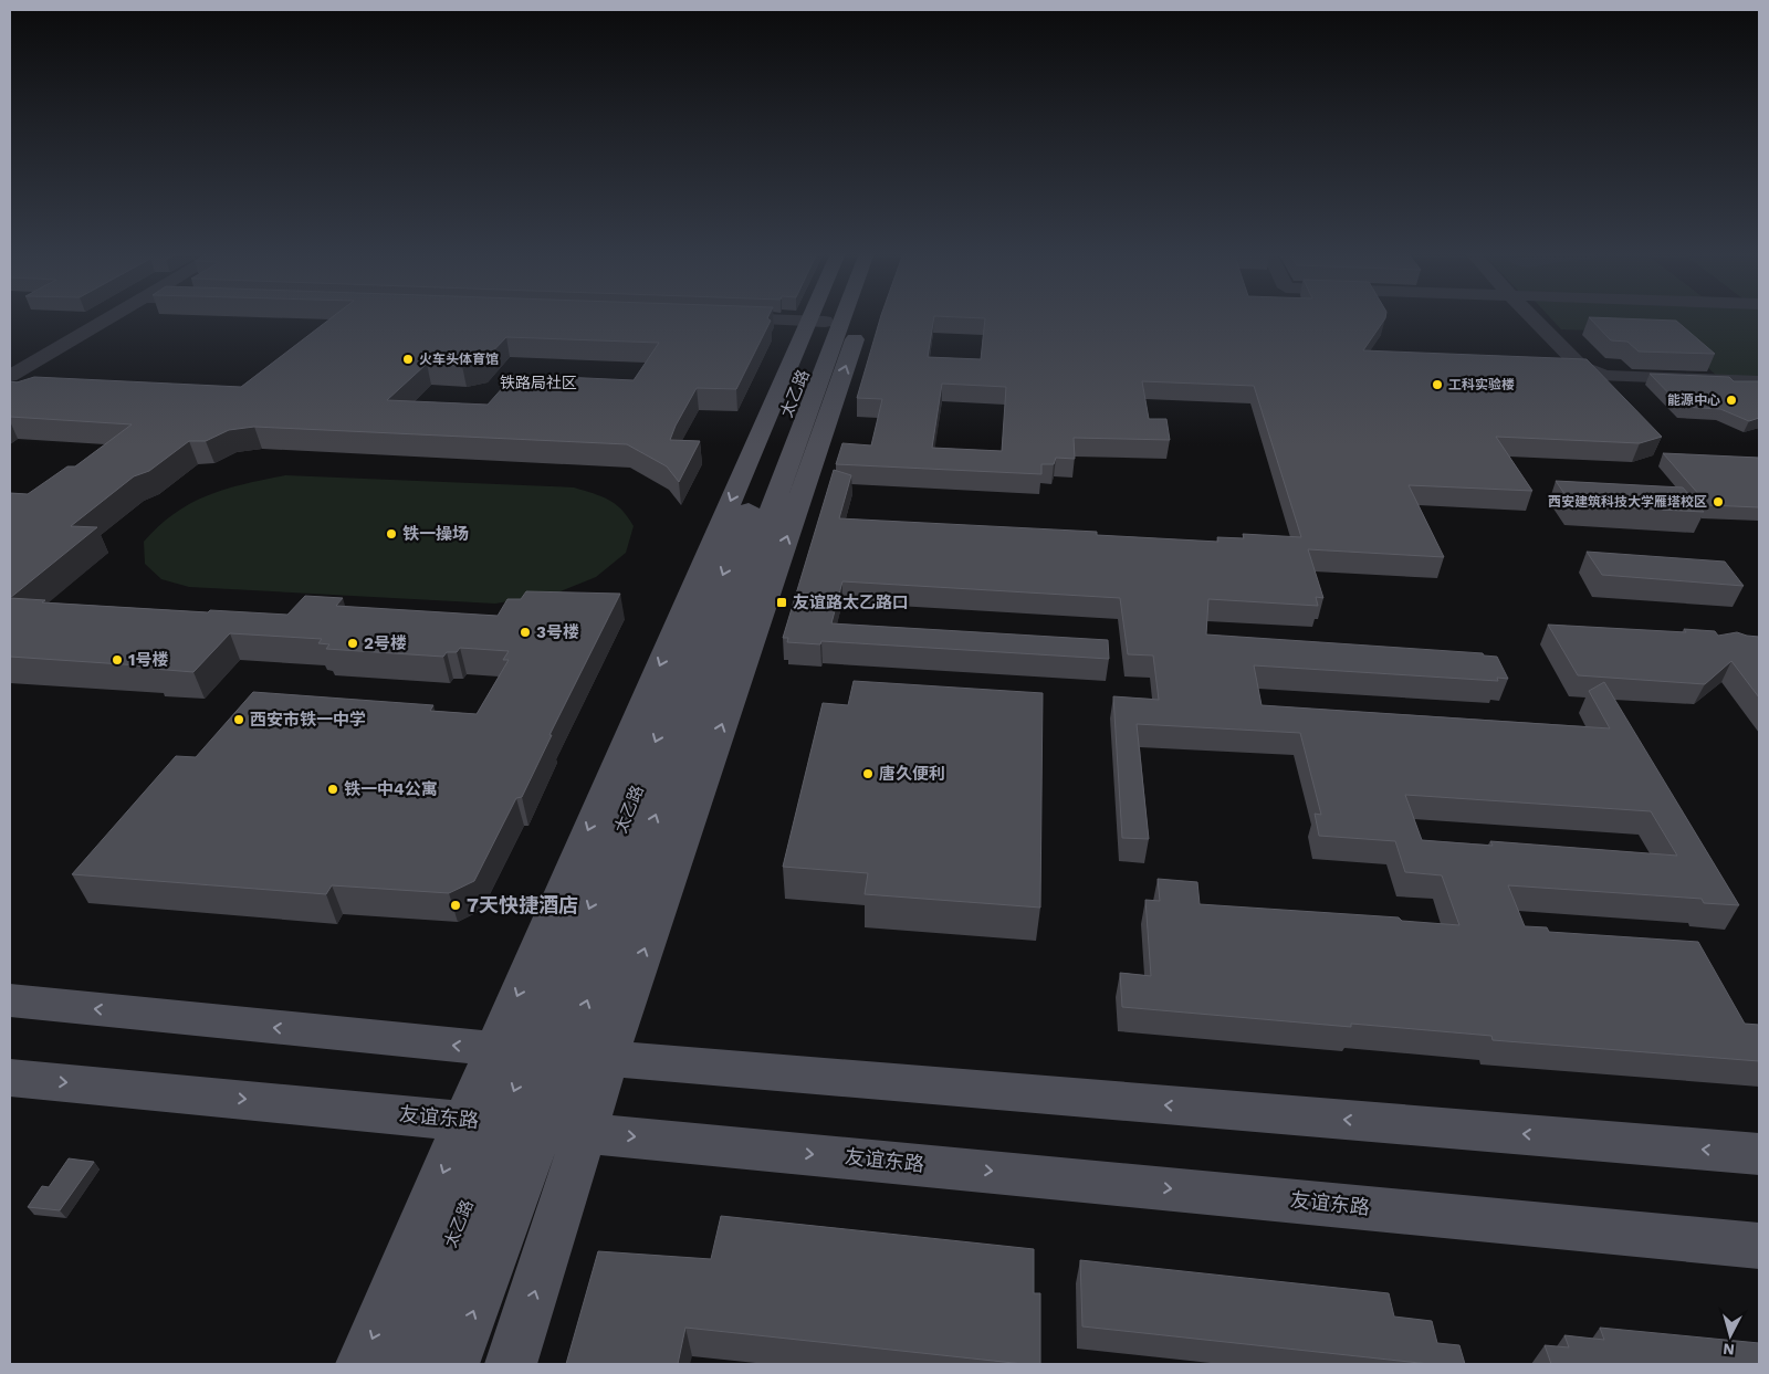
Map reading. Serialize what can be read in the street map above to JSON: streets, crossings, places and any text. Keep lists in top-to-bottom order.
{
  "streets": {
    "main road": ["太乙路", "友谊东路"]
  },
  "crossings": [
    ["太乙路", "友谊东路"]
  ],
  "districts": ["铁路局社区"],
  "places": {
    "other": [
      "火车头体育馆",
      "工科实验楼",
      "能源中心",
      "西安建筑科技大学雁塔校区",
      "铁一操场",
      "3号楼",
      "2号楼",
      "1号楼",
      "西安市铁一中学",
      "唐久便利",
      "铁一中4公寓",
      "7天快捷酒店"
    ],
    "transit": ["友谊路太乙路口"]
  },
  "north": "bottom"
}
